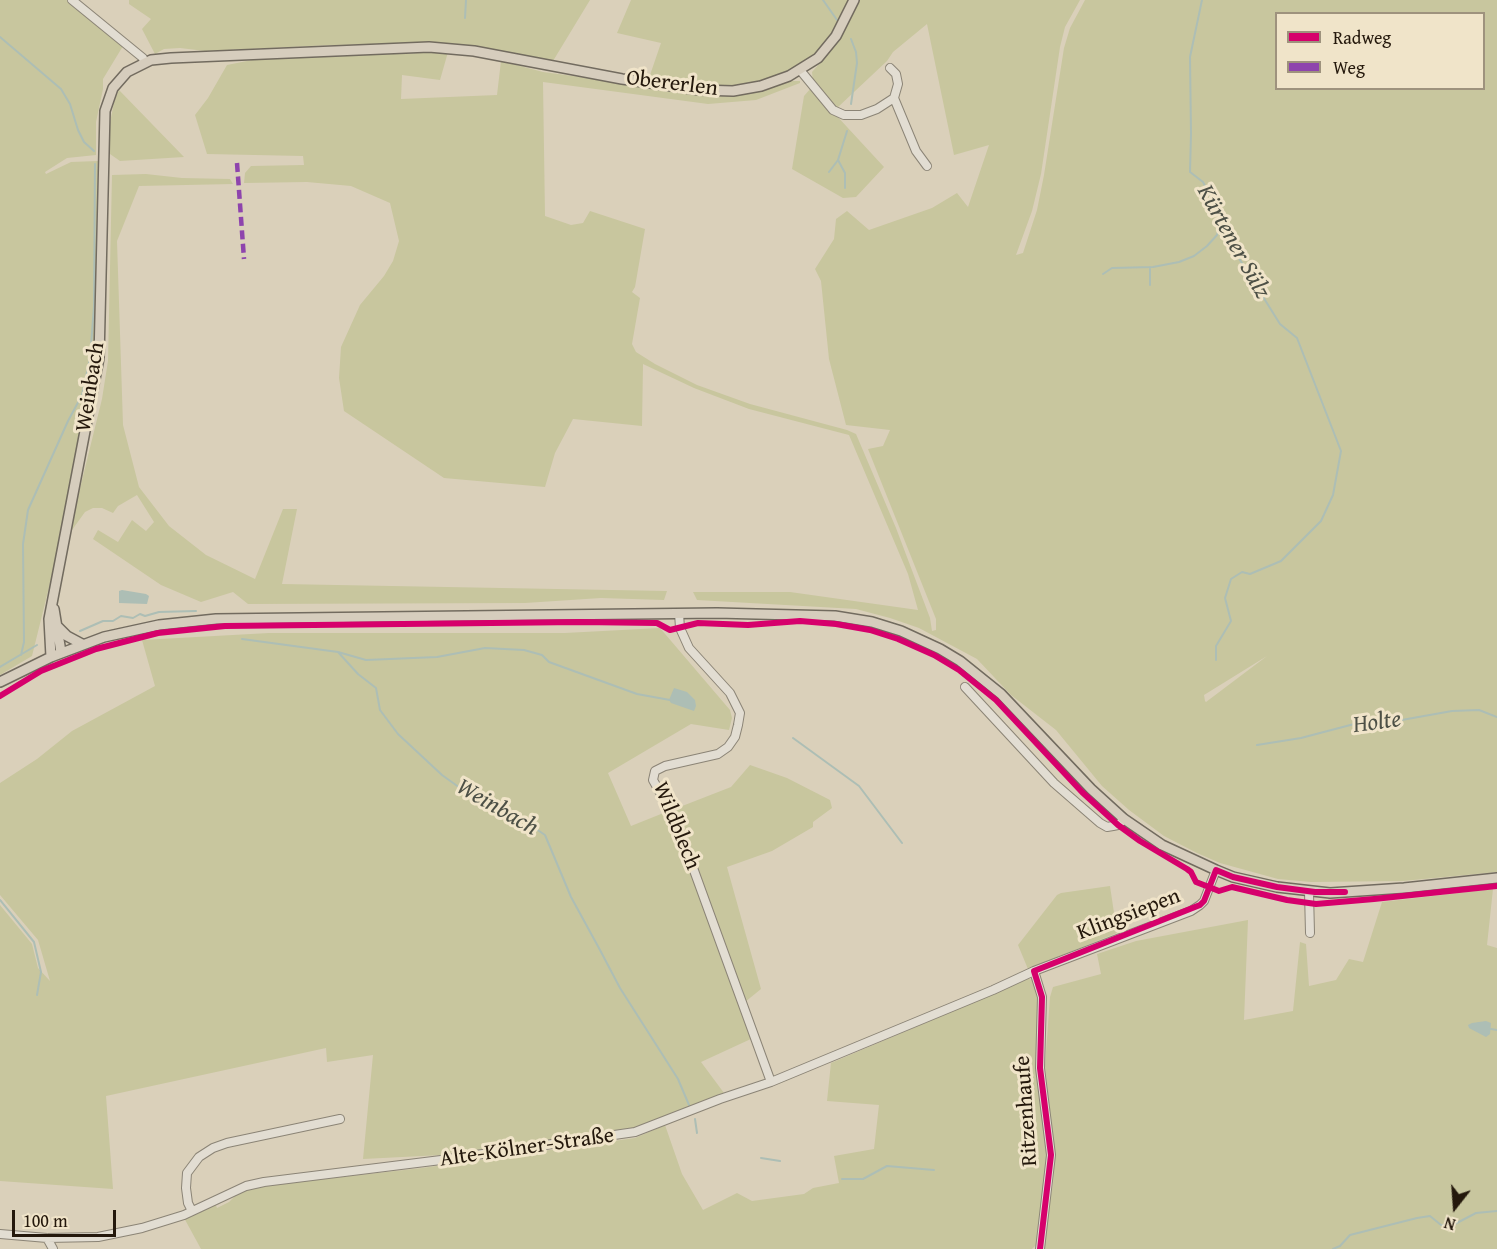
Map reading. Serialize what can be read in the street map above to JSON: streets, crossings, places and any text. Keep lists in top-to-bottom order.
{
  "streets": {
    "main road": ["Obererlen", "Weinbach"],
    "street": [
      "Wildblech",
      "Klingsiepen",
      "Ritzenhaufe",
      "Alte-Kölner-Straße"
    ]
  },
  "crossings": [
    ["Obererlen", "Weinbach"],
    ["Wildblech", "Alte-Kölner-Straße"],
    ["Klingsiepen", "Ritzenhaufe"],
    ["Klingsiepen", "Alte-Kölner-Straße"],
    ["Ritzenhaufe", "Alte-Kölner-Straße"]
  ],
  "water": ["Kürtener Sülz", "Holte", "Weinbach"],
  "legend": ["Radweg", "Weg"],
  "scale_bar": "100 m",
  "north": "bottom"
}
